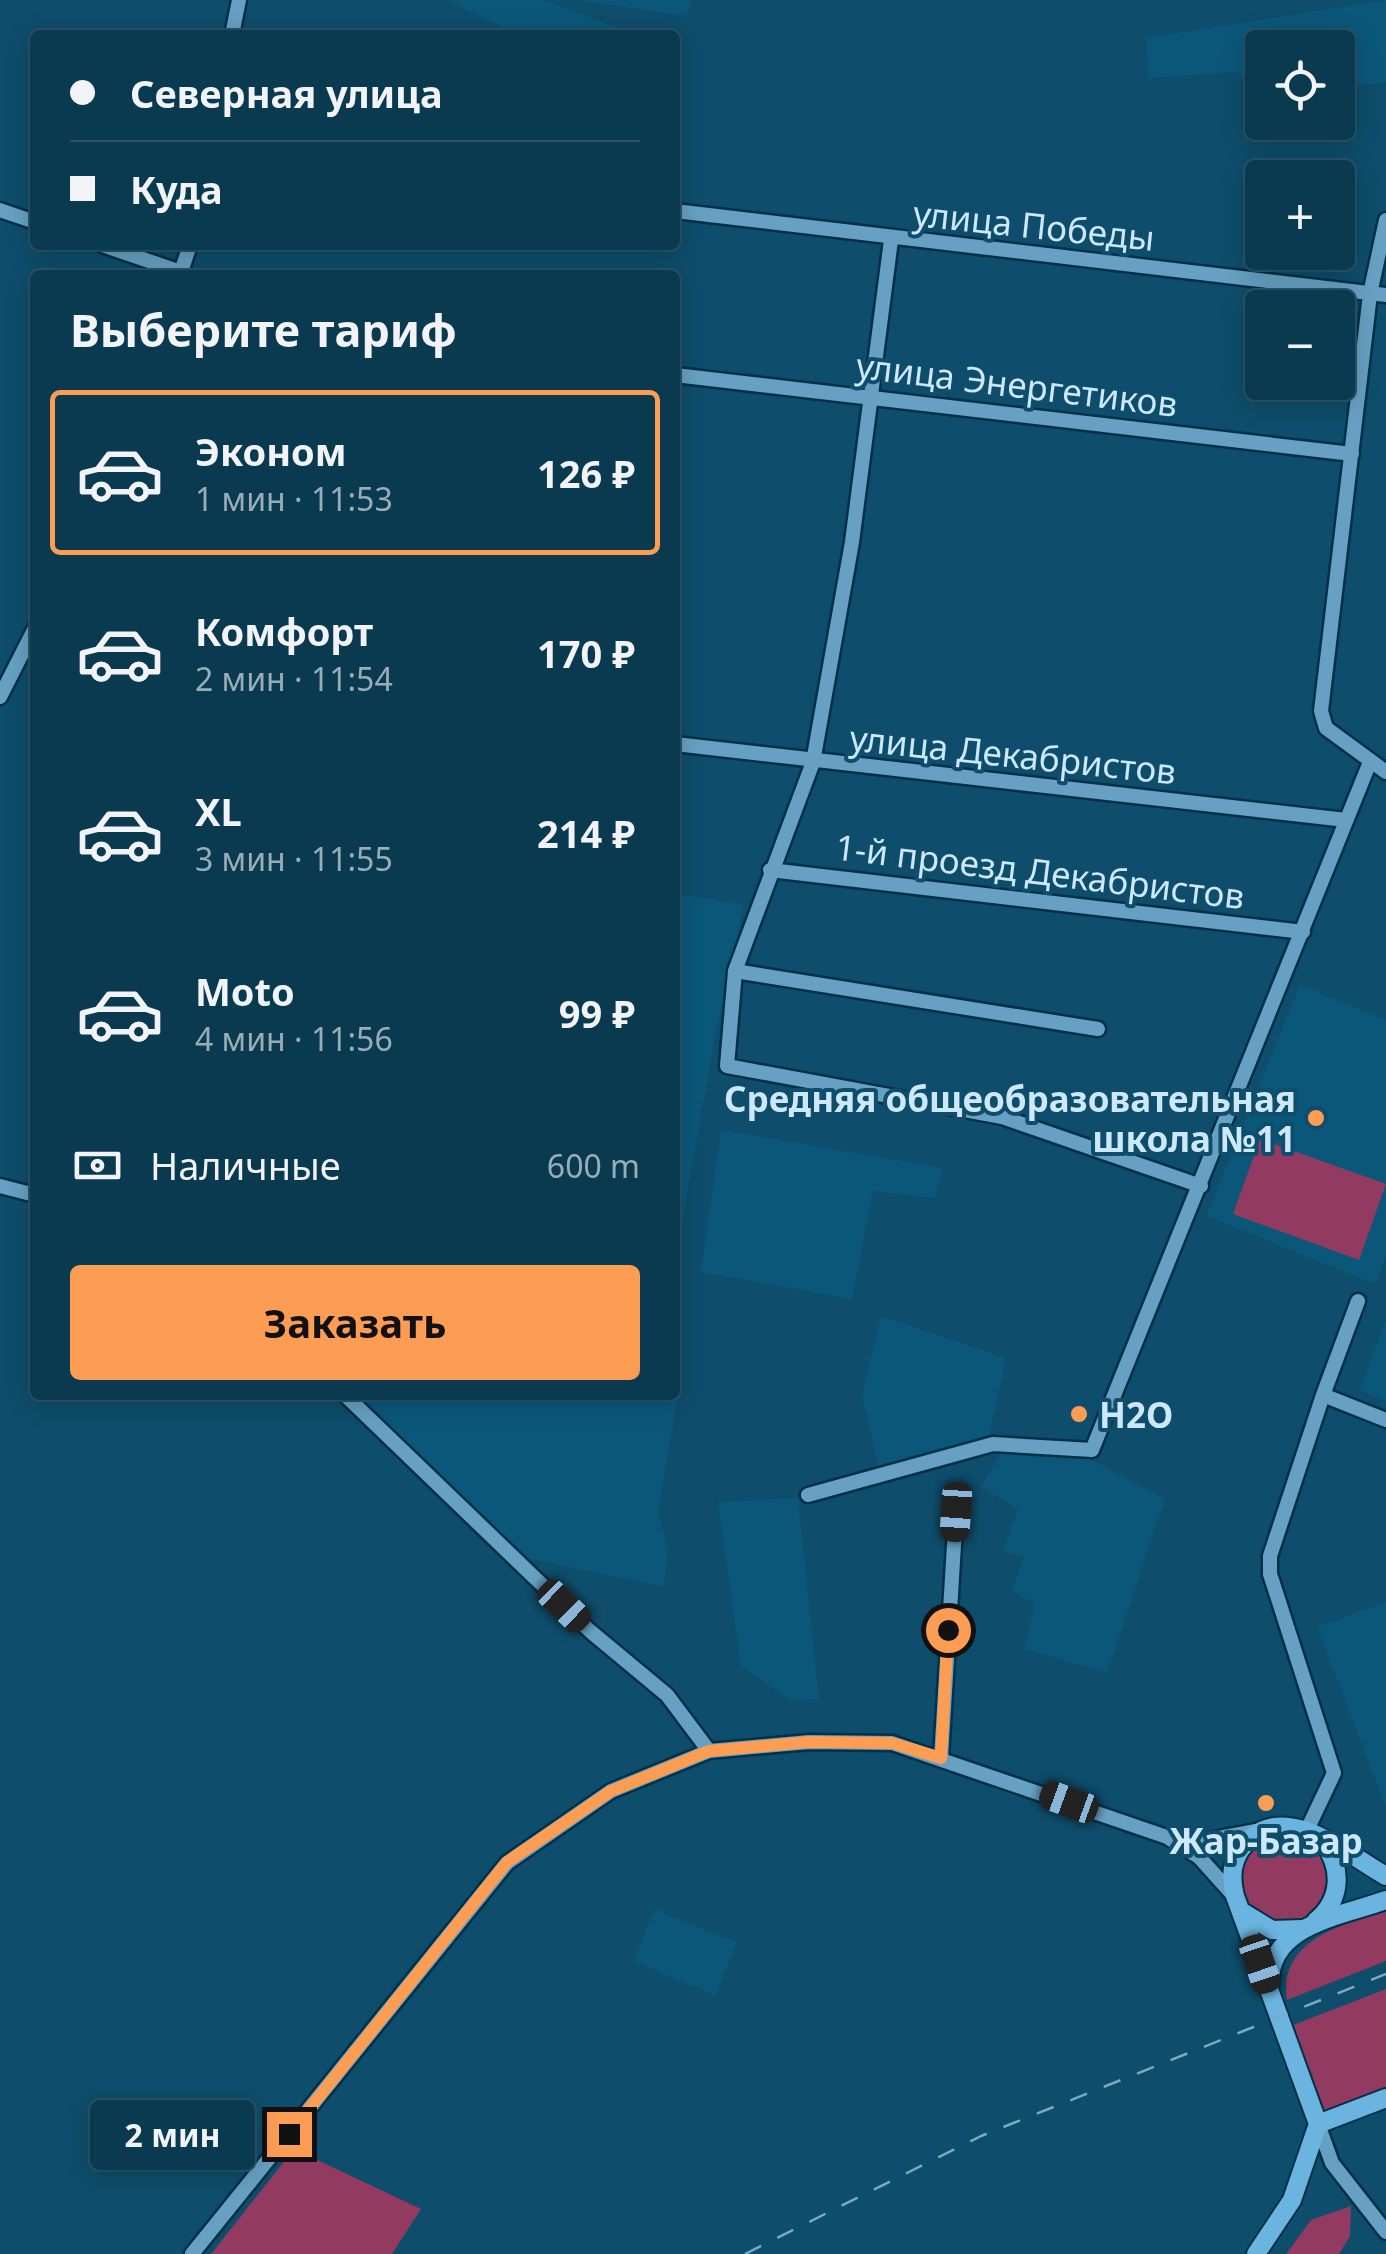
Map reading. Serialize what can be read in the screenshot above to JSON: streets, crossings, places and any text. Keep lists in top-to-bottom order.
{
  "streets": {
    "street": [
      "улица Победы",
      "улица Энергетиков",
      "улица Декабристов",
      "1-й проезд Декабристов"
    ]
  },
  "places": ["Средняя общеобразовательная школа №11", "Н2О", "Жар-Базар"],
  "page": {
    "map_buttons": ["+", "−"],
    "banner": ["Северная улица", "Куда"],
    "heading": "Выберите тариф",
    "list": [
      {
        "name": "Эконом",
        "note": "1 мин · 11:53",
        "value": "126 ₽"
      },
      {
        "name": "Комфорт",
        "note": "2 мин · 11:54",
        "value": "170 ₽"
      },
      {
        "name": "XL",
        "note": "3 мин · 11:55",
        "value": "214 ₽"
      },
      {
        "name": "Moto",
        "note": "4 мин · 11:56",
        "value": "99 ₽"
      }
    ],
    "pay": ["Наличные", "600 m"],
    "buttons": "Заказать",
    "bubble": "2 мин"
  }
}
